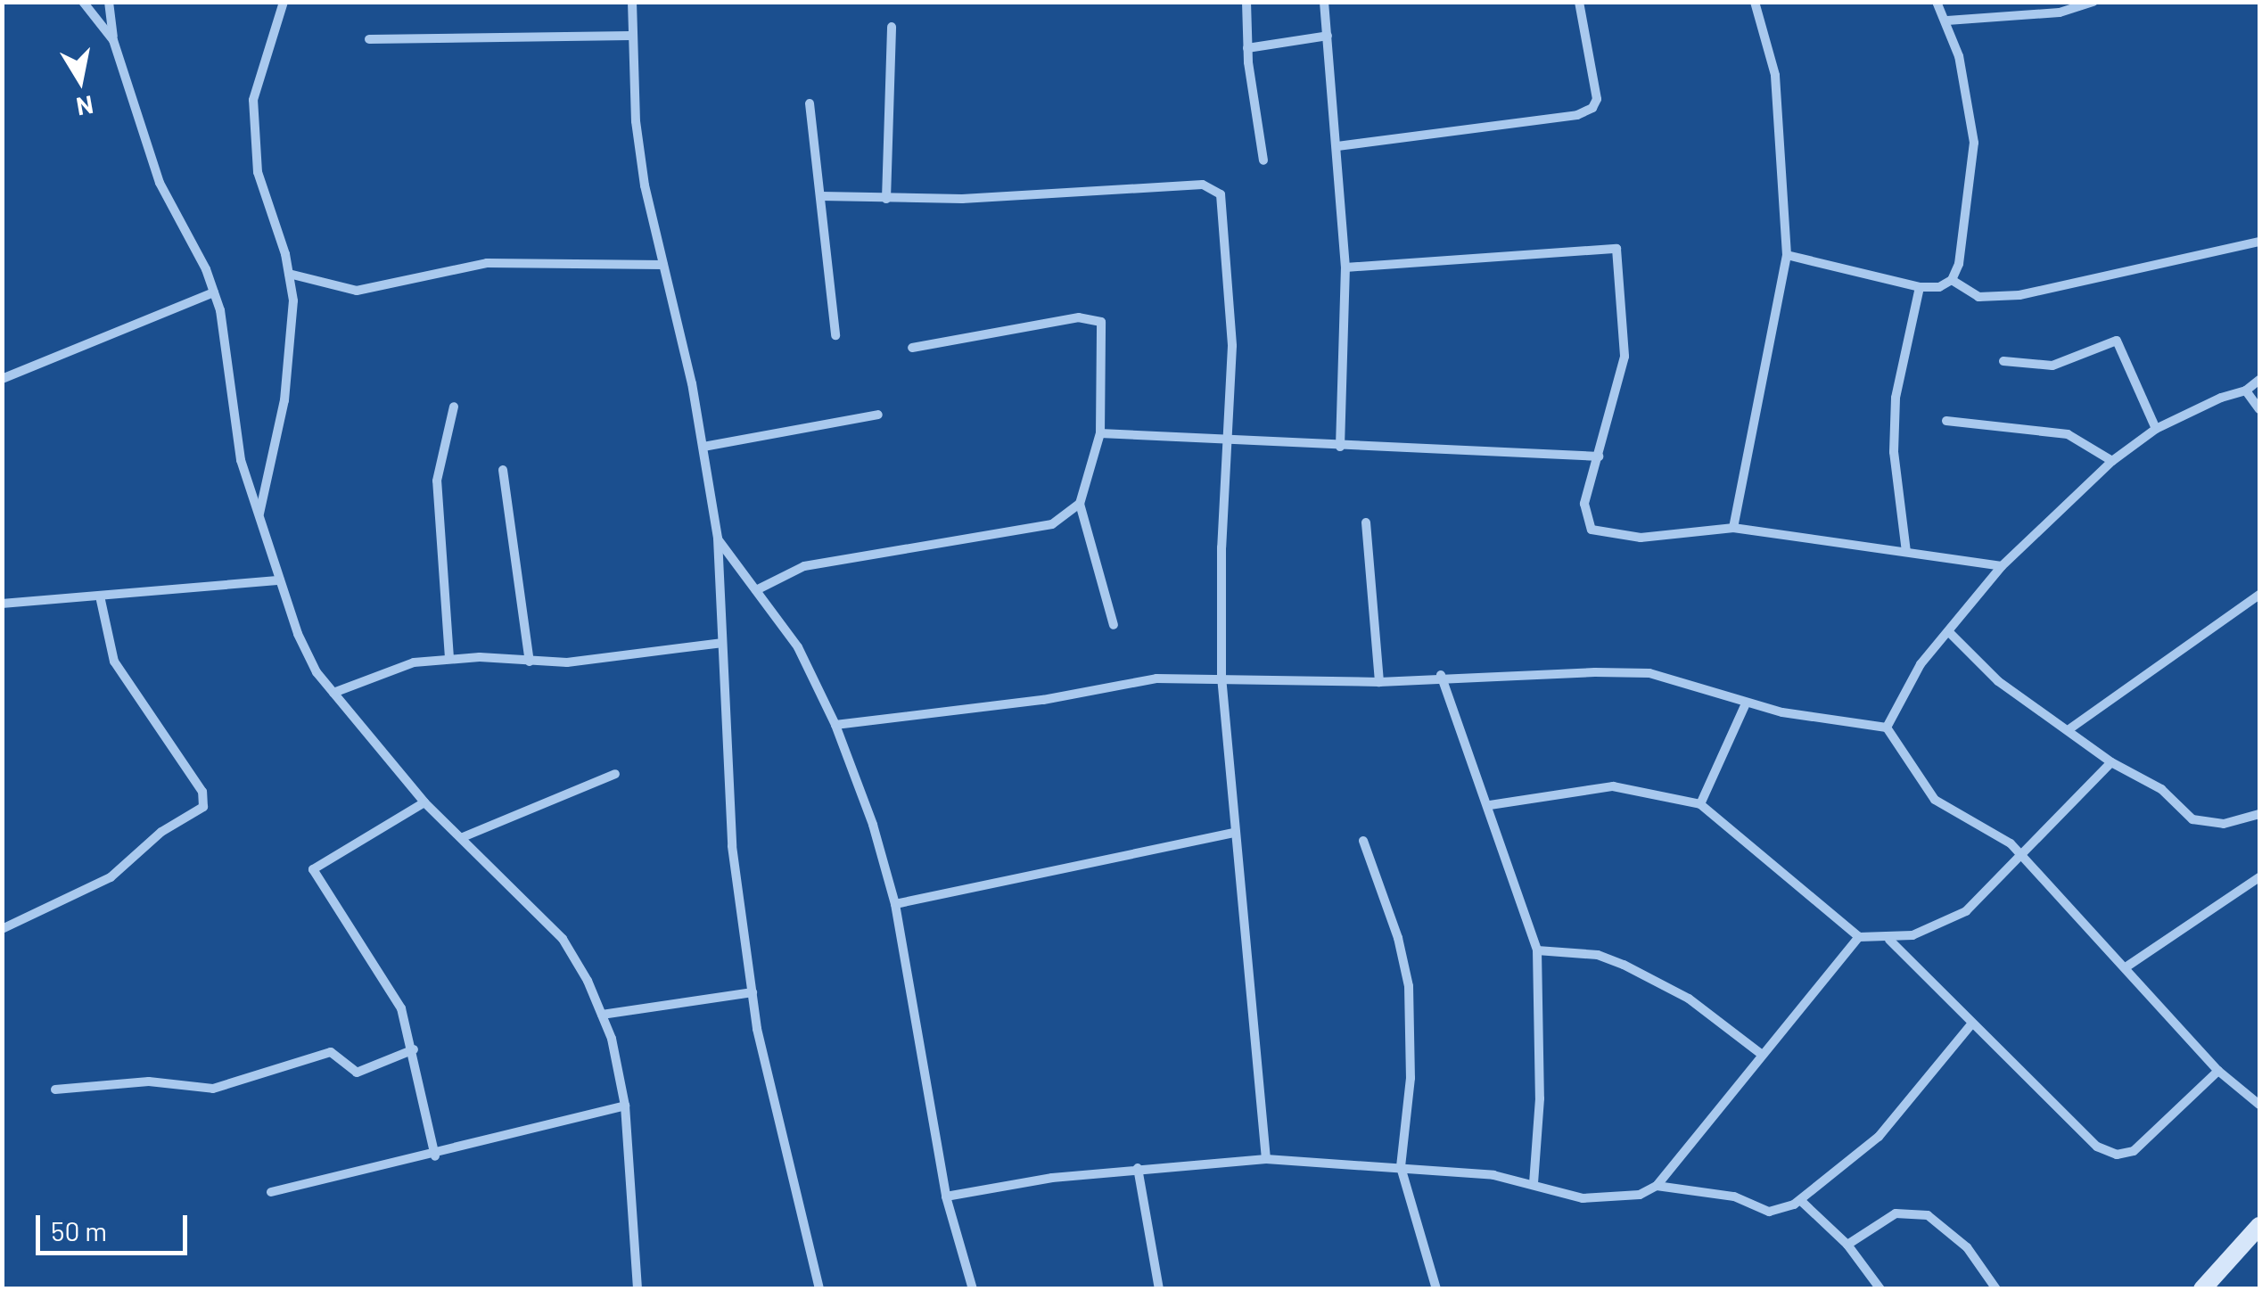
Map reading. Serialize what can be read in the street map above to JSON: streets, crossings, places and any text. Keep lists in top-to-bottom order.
{
  "scale_bar": "50 m",
  "north": "bottom"
}
